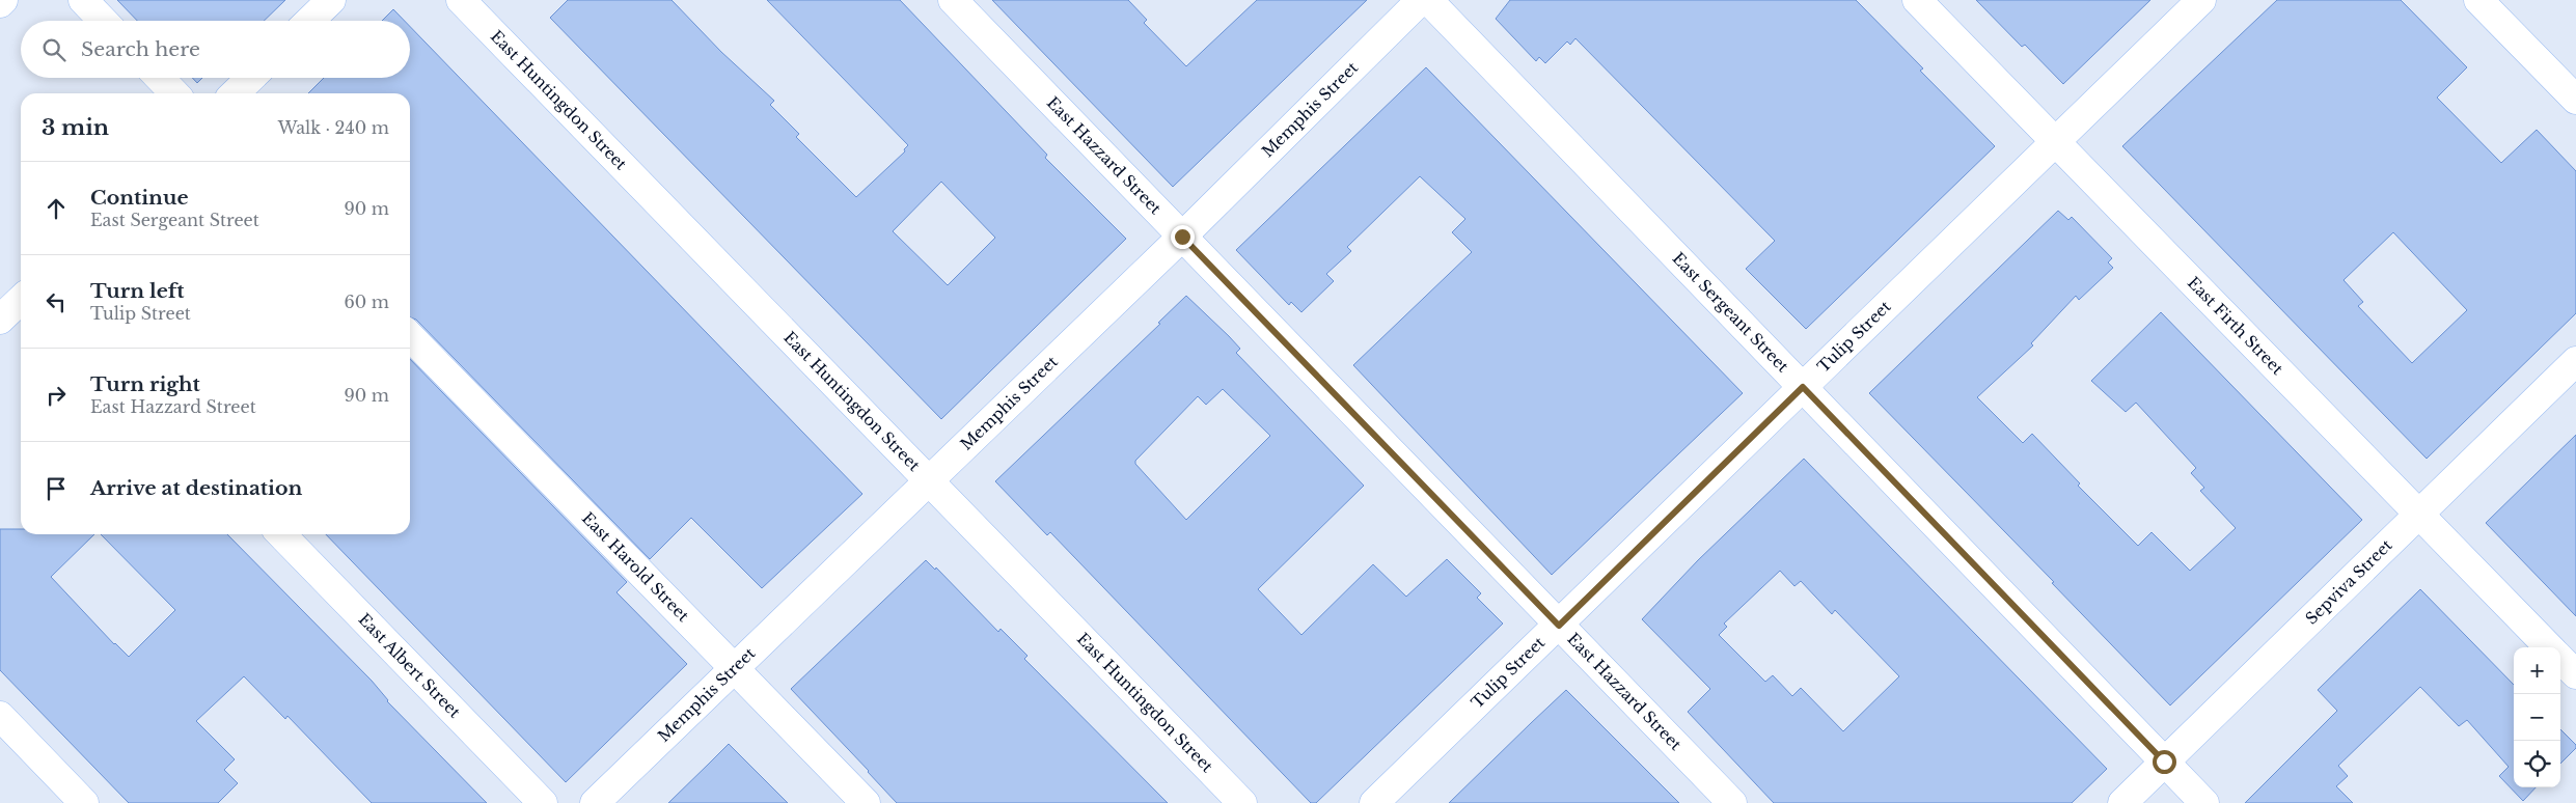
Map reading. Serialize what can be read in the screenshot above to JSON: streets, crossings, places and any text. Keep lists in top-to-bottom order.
{
  "streets": {
    "street": [
      "East Huntingdon Street",
      "Memphis Street",
      "East Hazzard Street",
      "East Sergeant Street",
      "East Firth Street",
      "Tulip Street",
      "East Harold Street",
      "Sepviva Street",
      "East Albert Street"
    ]
  },
  "crossings": [
    ["East Huntingdon Street", "Memphis Street"],
    ["Memphis Street", "East Hazzard Street"],
    ["Memphis Street", "East Harold Street"],
    ["East Hazzard Street", "Tulip Street"],
    ["East Sergeant Street", "Tulip Street"],
    ["East Sergeant Street", "Sepviva Street"],
    ["East Firth Street", "Tulip Street"],
    ["East Firth Street", "Sepviva Street"]
  ],
  "page": {
    "search": "Search here",
    "heading": ["3 min", "Walk · 240 m"],
    "list": [
      ["Continue", "East Sergeant Street", "90 m"],
      ["Turn left", "Tulip Street", "60 m"],
      ["Turn right", "East Hazzard Street", "90 m"],
      "Arrive at destination"
    ],
    "map_buttons": ["+", "−"]
  }
}
